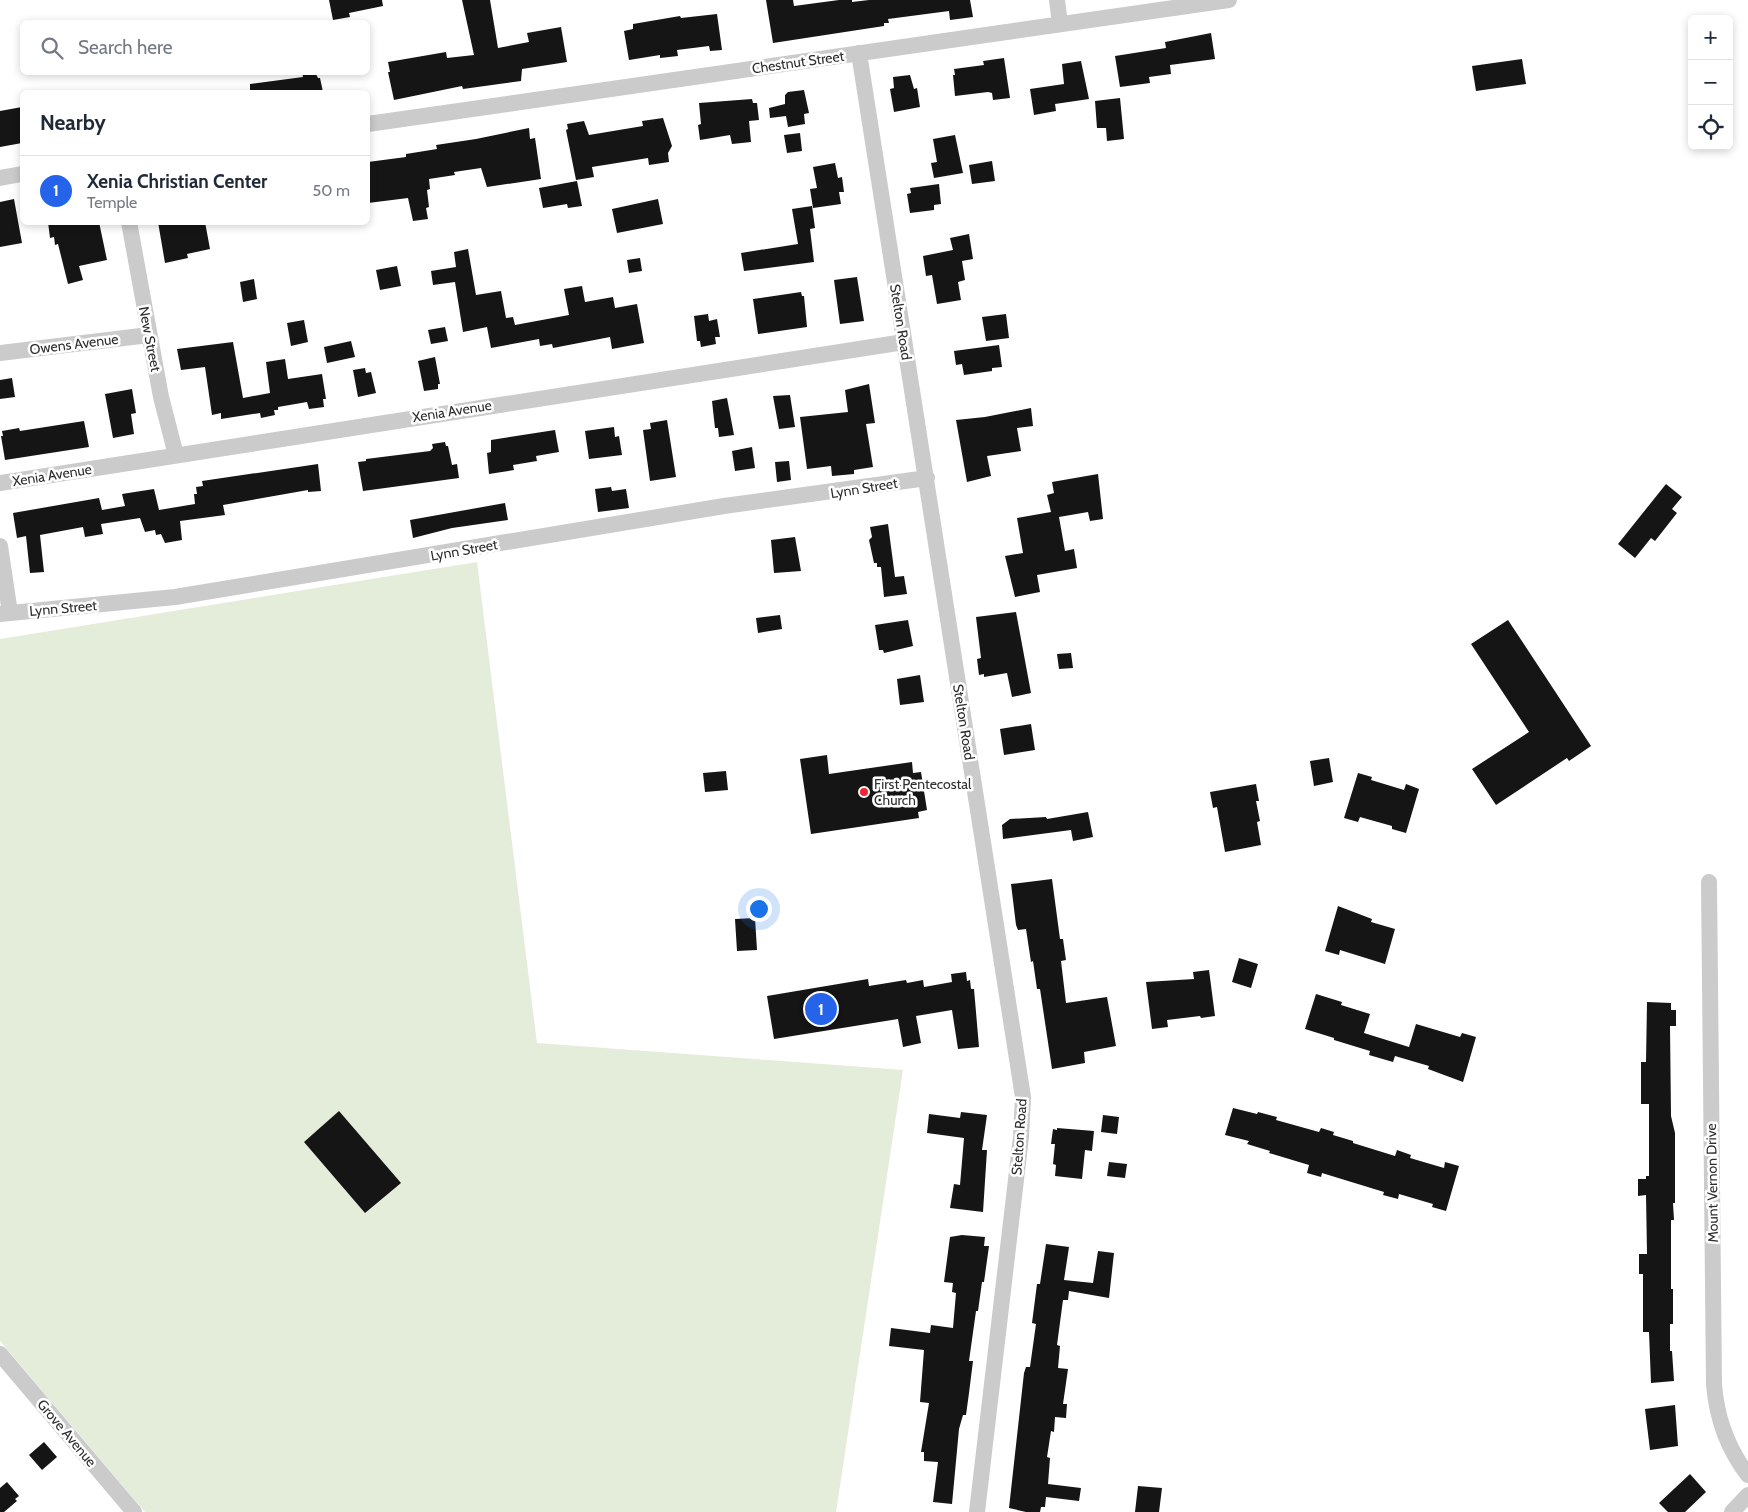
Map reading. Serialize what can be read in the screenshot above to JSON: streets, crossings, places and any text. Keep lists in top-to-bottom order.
{
  "streets": {
    "street": [
      "Chestnut Street",
      "Stelton Road",
      "New Street",
      "Owens Avenue",
      "Xenia Avenue",
      "Lynn Street",
      "Mount Vernon Drive",
      "Grove Avenue"
    ]
  },
  "crossings": [
    ["Chestnut Street", "Stelton Road"],
    ["Stelton Road", "Xenia Avenue"],
    ["Stelton Road", "Lynn Street"],
    ["New Street", "Owens Avenue"],
    ["New Street", "Xenia Avenue"]
  ],
  "places": ["First Pentecostal Church"],
  "page": {
    "map_buttons": ["+", "−"],
    "search": "Search here",
    "heading": "Nearby",
    "list": [
      {
        "mark": "1",
        "name": "Xenia Christian Center",
        "note": "Temple",
        "value": "50 m"
      }
    ],
    "pins": "1"
  }
}
